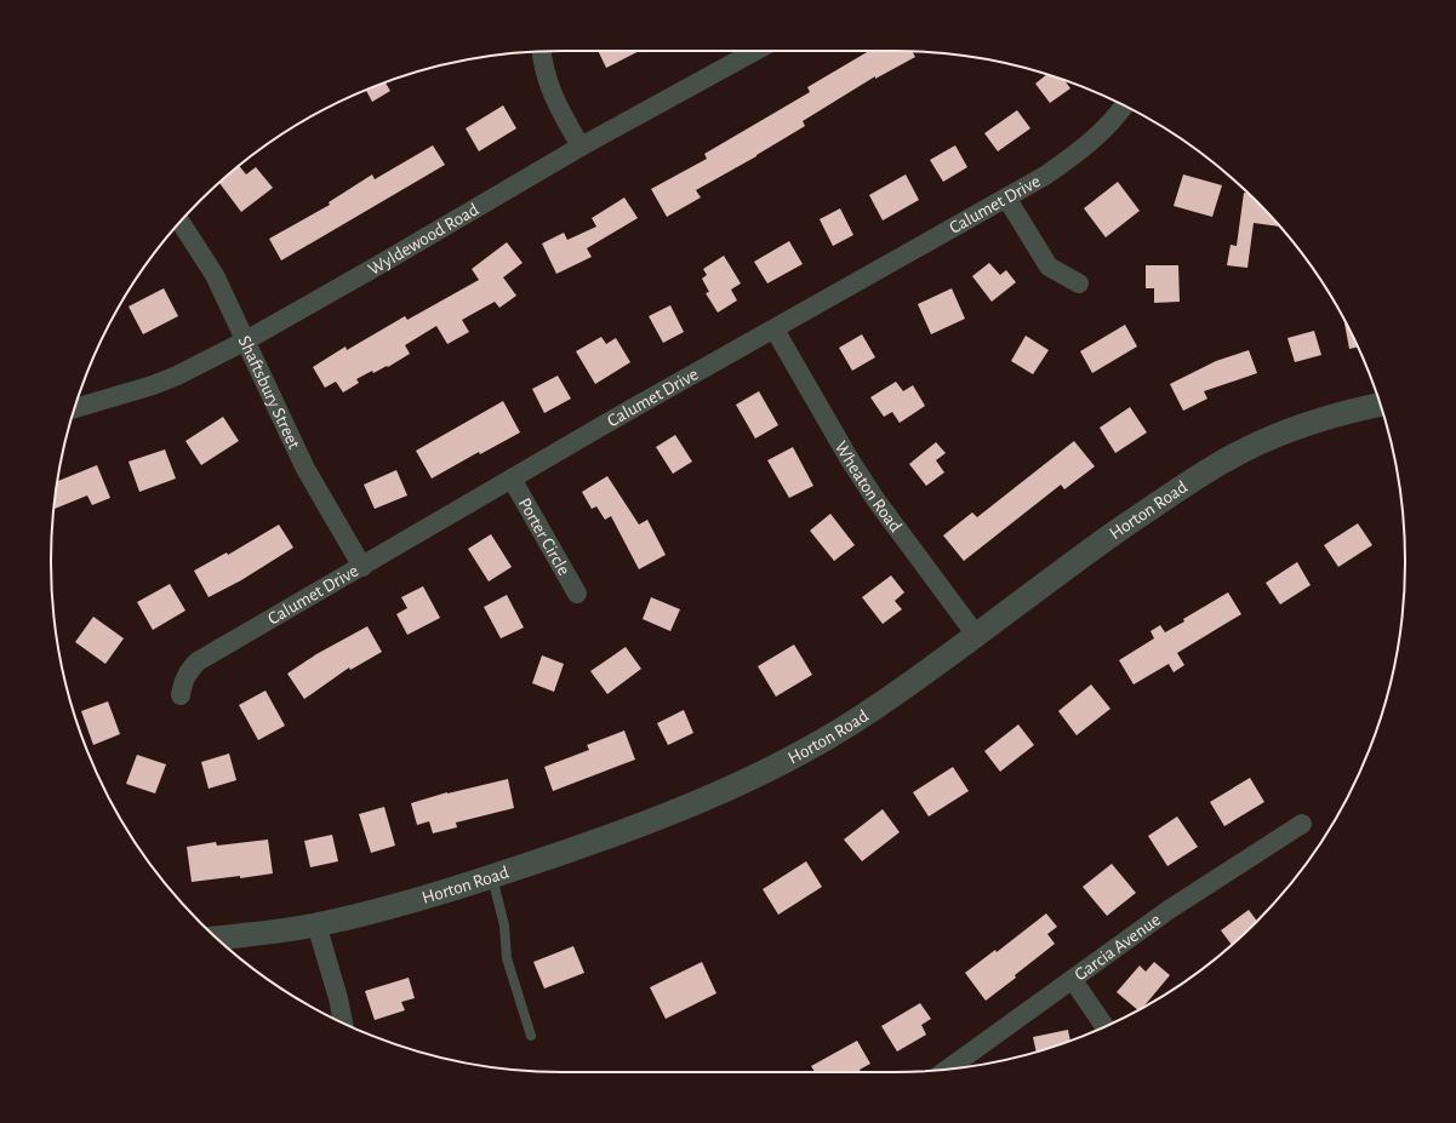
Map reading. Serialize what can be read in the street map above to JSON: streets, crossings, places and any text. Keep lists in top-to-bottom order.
{
  "streets": {
    "street": [
      "Calumet Drive",
      "Wyldewood Road",
      "Shaftsbury Street",
      "Wheaton Road",
      "Horton Road",
      "Porter Circle",
      "Garcia Avenue"
    ]
  },
  "crossings": [
    ["Calumet Drive", "Shaftsbury Street"],
    ["Calumet Drive", "Wheaton Road"],
    ["Calumet Drive", "Porter Circle"],
    ["Wyldewood Road", "Shaftsbury Street"],
    ["Wheaton Road", "Horton Road"]
  ]
}
